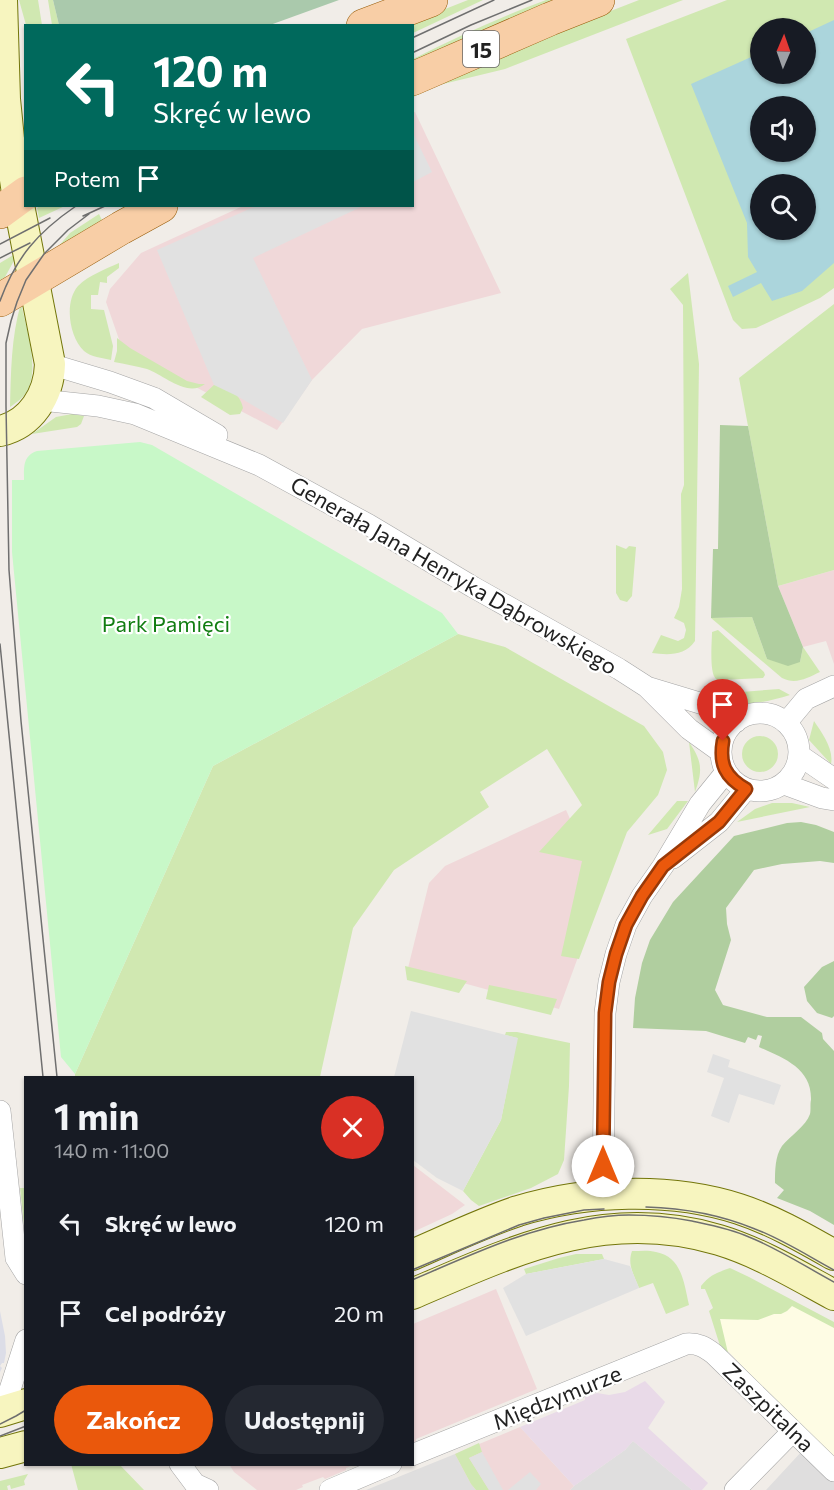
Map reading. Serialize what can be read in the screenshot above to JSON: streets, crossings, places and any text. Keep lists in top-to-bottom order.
{
  "streets": {
    "main road": ["15"],
    "street": ["Generała Jana Henryka Dąbrowskiego", "Międzymurze", "Zaszpitalna"]
  },
  "crossings": [
    ["Międzymurze", "Zaszpitalna"]
  ],
  "parks": ["Park Pamięci"],
  "north": "top",
  "page": {
    "turn": ["120 m", "Skręć w lewo"],
    "then": "Potem",
    "heading": ["1 min", "140 m · 11:00"],
    "list": [
      {
        "name": "Skręć w lewo",
        "value": "120 m"
      },
      {
        "name": "Cel podróży",
        "value": "20 m"
      }
    ],
    "buttons": ["Zakończ", "Udostępnij"]
  }
}
